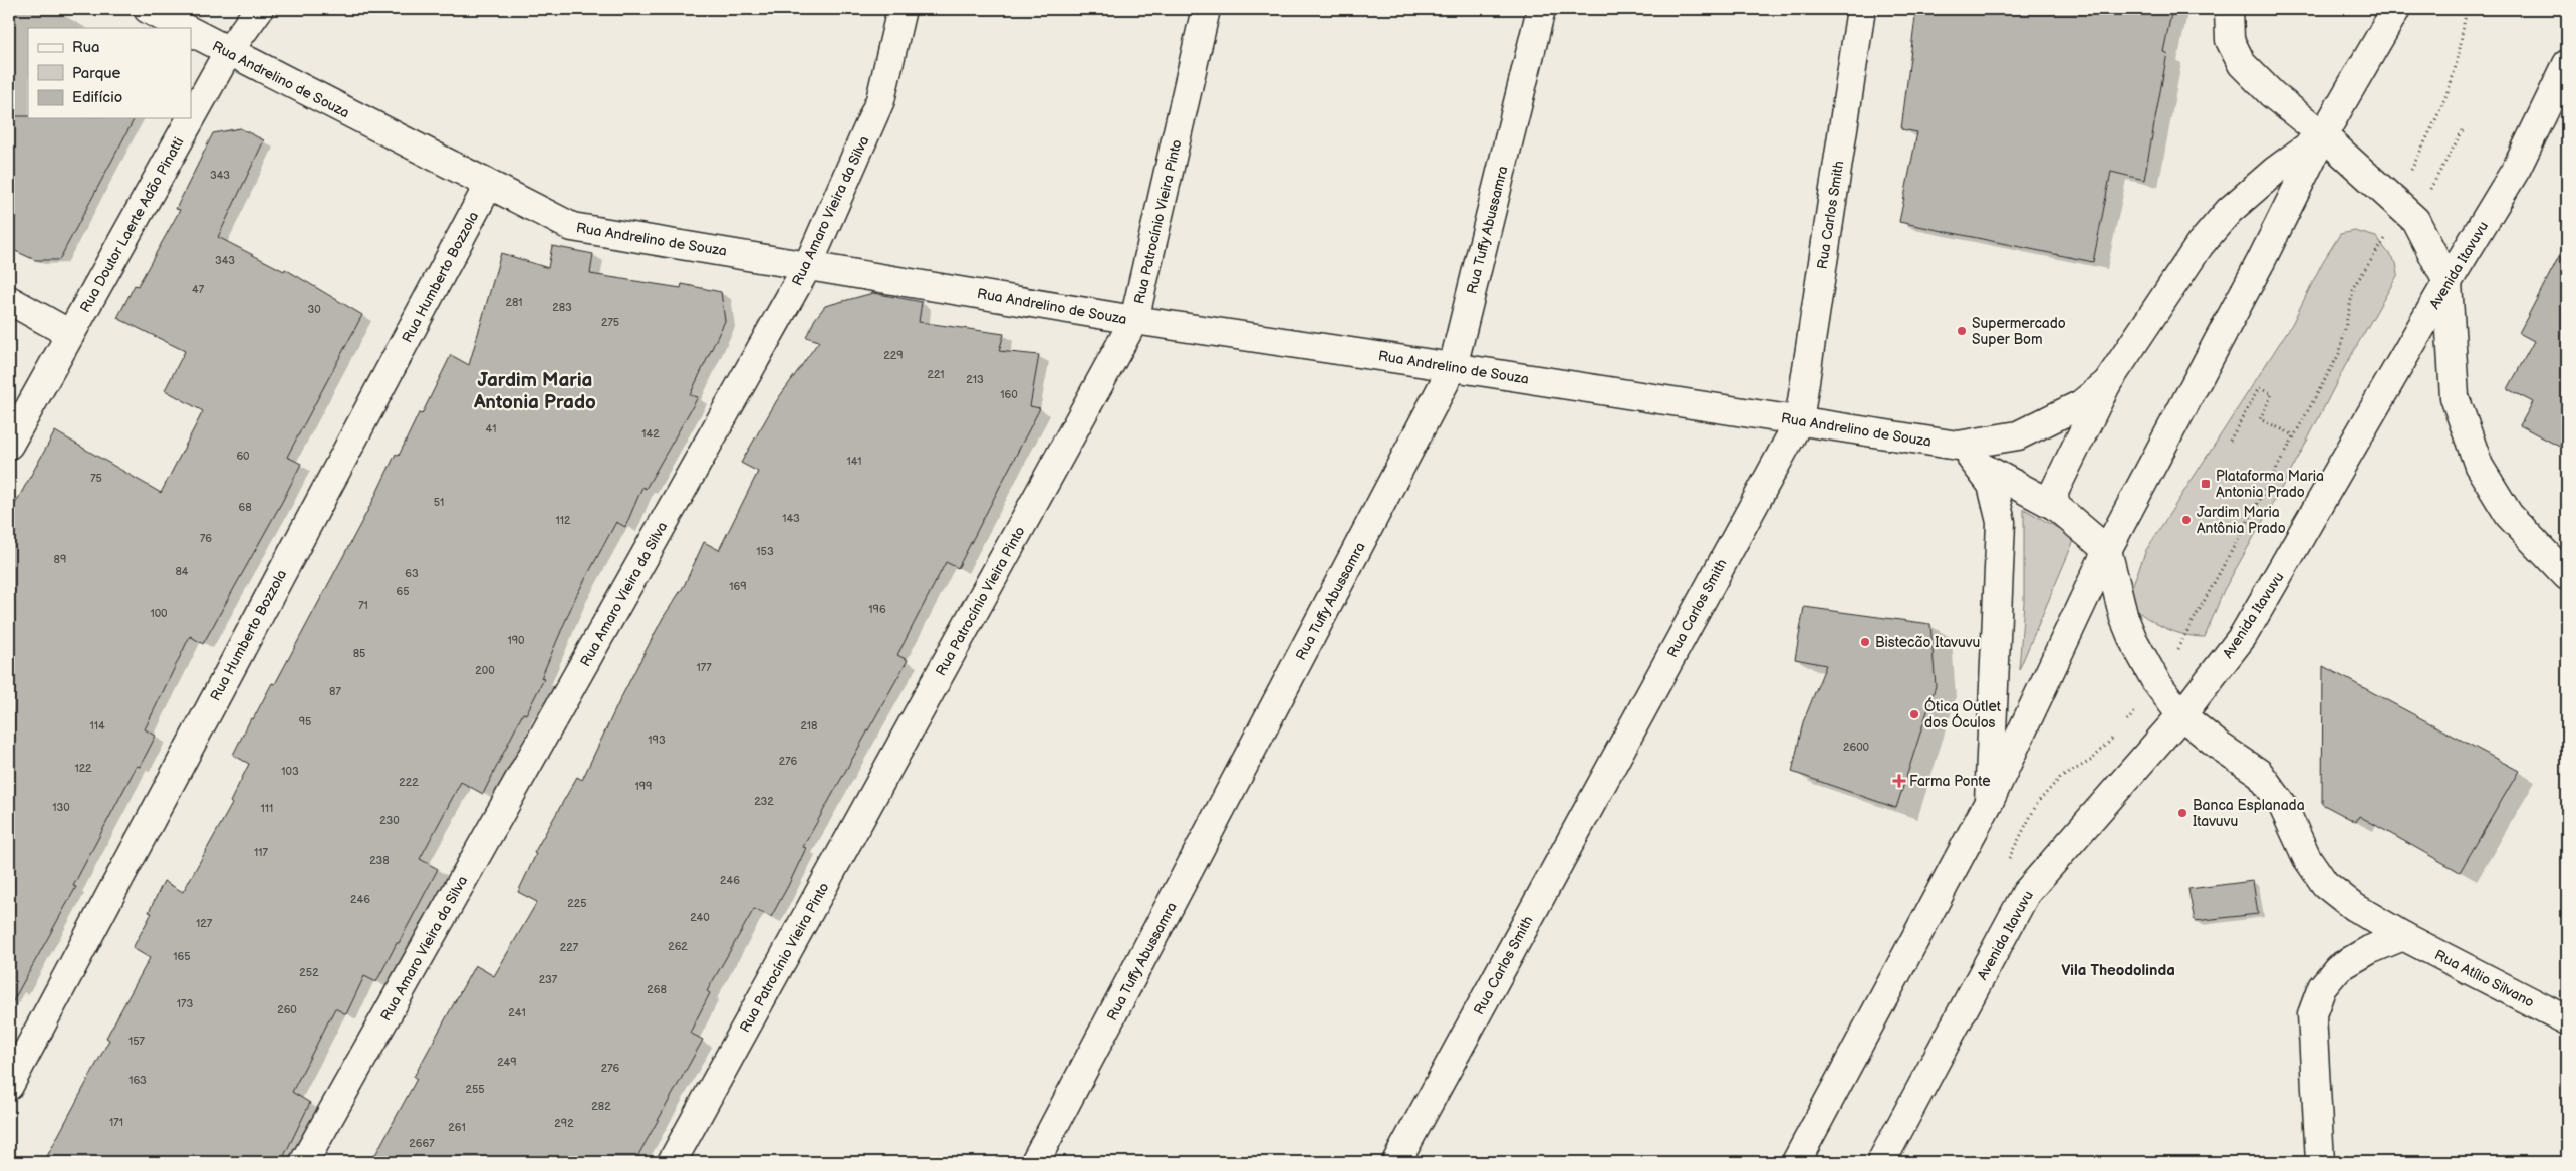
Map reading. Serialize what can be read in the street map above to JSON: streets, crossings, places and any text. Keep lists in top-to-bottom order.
{
  "streets": {
    "street": [
      "Rua Andrelino de Souza",
      "Rua Amaro Vieira da Silva",
      "Rua Carlos Smith",
      "Rua Patrocínio Vieira Pinto",
      "Rua Doutor Laerte Adão Pinatti",
      "Rua Tuffy Abussamra",
      "Avenida Itavuvu",
      "Rua Humberto Bozzola",
      "Rua Atílio Silvano"
    ]
  },
  "crossings": [
    ["Rua Andrelino de Souza", "Rua Amaro Vieira da Silva"],
    ["Rua Andrelino de Souza", "Rua Carlos Smith"],
    ["Rua Andrelino de Souza", "Rua Patrocínio Vieira Pinto"],
    ["Rua Andrelino de Souza", "Rua Doutor Laerte Adão Pinatti"],
    ["Rua Andrelino de Souza", "Rua Tuffy Abussamra"],
    ["Rua Andrelino de Souza", "Rua Humberto Bozzola"],
    ["Avenida Itavuvu", "Rua Atílio Silvano"]
  ],
  "districts": ["Jardim Maria Antonia Prado", "Vila Theodolinda"],
  "places": {
    "other": [
      "Supermercado Super Bom",
      "Jardim Maria Antônia Prado",
      "Bistecão Itavuvu",
      "Ótica Outlet dos Óculos",
      "Banca Esplanada Itavuvu"
    ],
    "transit": ["Plataforma Maria Antonia Prado"],
    "health": ["Farma Ponte"]
  },
  "house_numbers": [
    "343",
    "343",
    "47",
    "281",
    "283",
    "30",
    "275",
    "229",
    "221",
    "213",
    "160",
    "41",
    "142",
    "60",
    "141",
    "75",
    "51",
    "68",
    "143",
    "112",
    "76",
    "153",
    "89",
    "84",
    "63",
    "169",
    "65",
    "71",
    "196",
    "100",
    "190",
    "85",
    "177",
    "200",
    "87",
    "95",
    "114",
    "218",
    "193",
    "2600",
    "276",
    "122",
    "103",
    "222",
    "199",
    "232",
    "130",
    "111",
    "230",
    "117",
    "238",
    "246",
    "246",
    "225",
    "240",
    "127",
    "262",
    "227",
    "165",
    "252",
    "237",
    "268",
    "173",
    "260",
    "241",
    "157",
    "249",
    "276",
    "163",
    "255",
    "282",
    "171",
    "292",
    "261",
    "2667"
  ],
  "legend": ["Rua", "Parque", "Edifício"]
}
